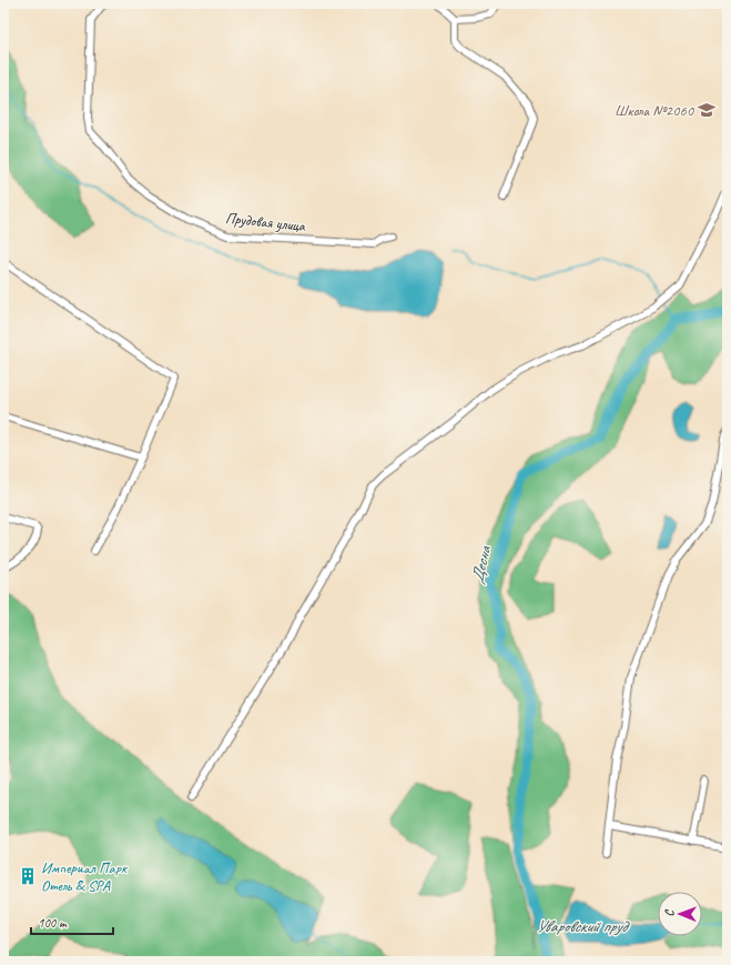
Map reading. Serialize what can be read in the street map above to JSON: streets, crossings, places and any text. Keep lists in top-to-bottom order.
{
  "streets": {
    "street": ["Прудовая улица"]
  },
  "water": ["Десна", "Уваровский пруд"],
  "places": {
    "school or university": ["Школа №2060"],
    "building": ["Империал Парк Отель & SPA"]
  },
  "scale_bar": "100 m",
  "north": "left"
}
